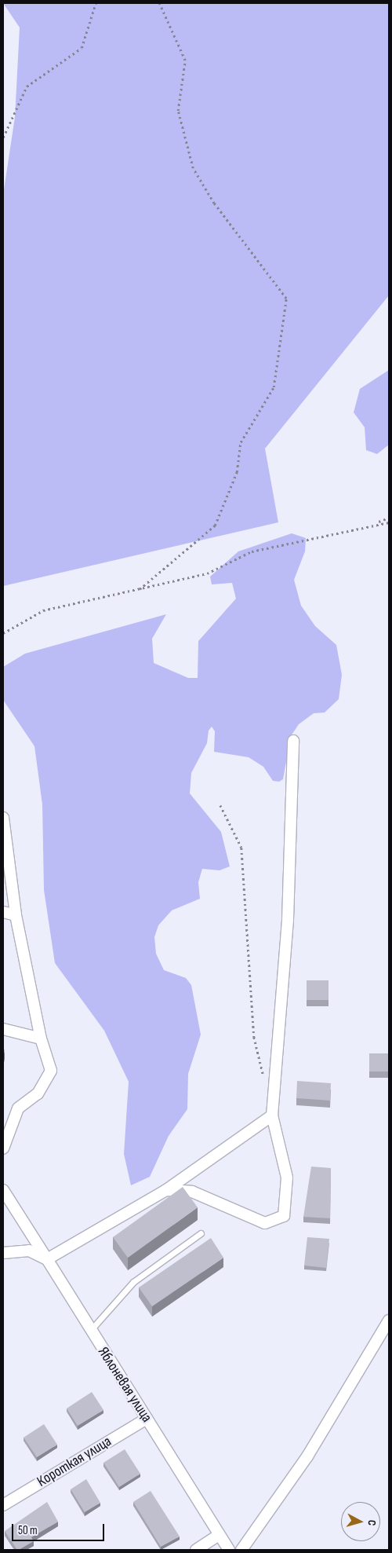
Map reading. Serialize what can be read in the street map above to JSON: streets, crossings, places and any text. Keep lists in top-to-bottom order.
{
  "streets": {
    "street": ["Яблоневая улица", "Короткая улица"]
  },
  "crossings": [
    ["Яблоневая улица", "Короткая улица"]
  ],
  "scale_bar": "50 m",
  "north": "right"
}
